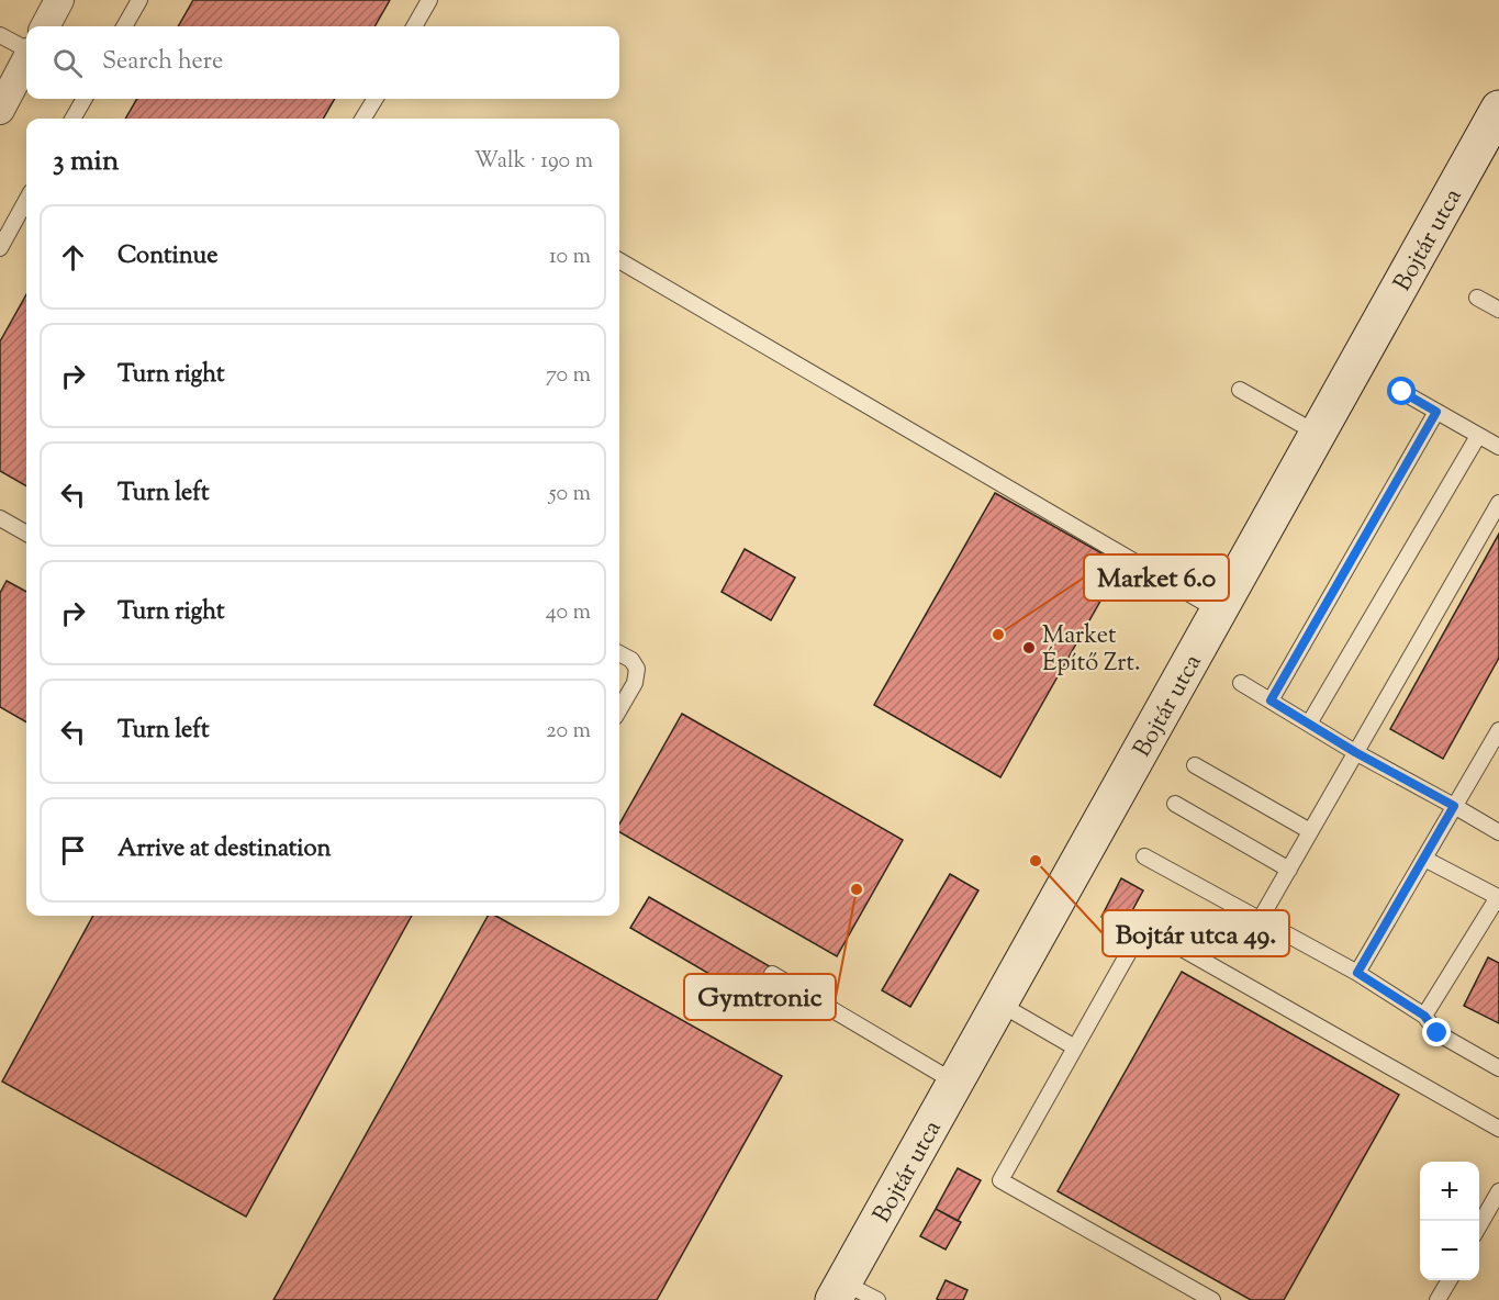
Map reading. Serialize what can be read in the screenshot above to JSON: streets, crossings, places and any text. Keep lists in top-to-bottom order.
{
  "streets": {
    "street": ["Bojtár utca"]
  },
  "places": [
    "Market 6.0",
    "Market Építő Zrt.",
    "Bojtár utca 49.",
    "Gymtronic"
  ],
  "page": {
    "search": "Search here",
    "heading": ["3 min", "Walk · 190 m"],
    "list": [
      ["Continue", "10 m"],
      ["Turn right", "70 m"],
      ["Turn left", "50 m"],
      ["Turn right", "40 m"],
      ["Turn left", "20 m"],
      "Arrive at destination"
    ],
    "map_buttons": ["+", "−"]
  }
}
